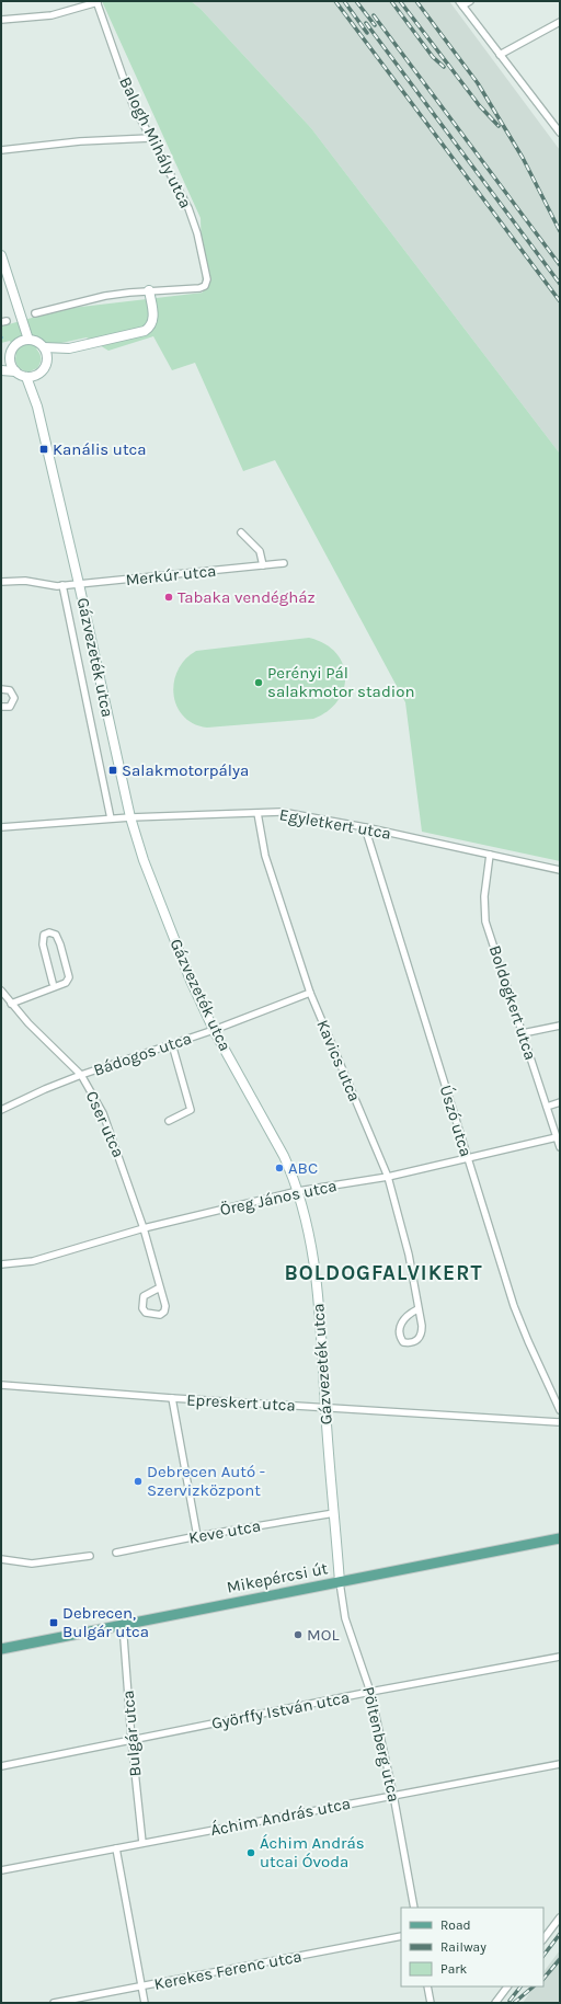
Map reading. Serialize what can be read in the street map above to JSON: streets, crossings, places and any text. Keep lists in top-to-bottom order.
{
  "streets": {
    "main road": ["Mikepércsi út"],
    "street": [
      "Balogh Mihály utca",
      "Merkúr utca",
      "Gázvezeték utca",
      "Egyletkert utca",
      "Boldogkert utca",
      "Bádogos utca",
      "Kavics utca",
      "Úszó utca",
      "Cser utca",
      "Öreg János utca",
      "Epreskert utca",
      "Keve utca",
      "Györffy István utca",
      "Bulgár utca",
      "Pöltenberg utca",
      "Áchim András utca",
      "Kerekes Ferenc utca"
    ]
  },
  "crossings": [
    ["Merkúr utca", "Gázvezeték utca"],
    ["Gázvezeték utca", "Egyletkert utca"],
    ["Gázvezeték utca", "Bádogos utca"],
    ["Gázvezeték utca", "Öreg János utca"],
    ["Gázvezeték utca", "Epreskert utca"],
    ["Gázvezeték utca", "Keve utca"],
    ["Gázvezeték utca", "Mikepércsi út"],
    ["Gázvezeték utca", "Pöltenberg utca"],
    ["Egyletkert utca", "Boldogkert utca"],
    ["Egyletkert utca", "Kavics utca"],
    ["Egyletkert utca", "Úszó utca"],
    ["Boldogkert utca", "Öreg János utca"],
    ["Bádogos utca", "Kavics utca"],
    ["Bádogos utca", "Cser utca"],
    ["Kavics utca", "Öreg János utca"],
    ["Úszó utca", "Öreg János utca"],
    ["Cser utca", "Öreg János utca"],
    ["Mikepércsi út", "Bulgár utca"],
    ["Mikepércsi út", "Pöltenberg utca"],
    ["Györffy István utca", "Bulgár utca"],
    ["Györffy István utca", "Pöltenberg utca"],
    ["Bulgár utca", "Áchim András utca"],
    ["Pöltenberg utca", "Áchim András utca"]
  ],
  "districts": ["BOLDOGFALVIKERT"],
  "places": {
    "transit": ["Kanális utca", "Salakmotorpálya", "Debrecen, Bulgár utca"],
    "other": [
      "Tabaka vendégház",
      "Perényi Pál salakmotor stadion",
      "ABC",
      "Debrecen Autó - Szervizközpont",
      "MOL",
      "Áchim András utcai Óvoda"
    ]
  },
  "legend": ["Road", "Railway", "Park"]
}
